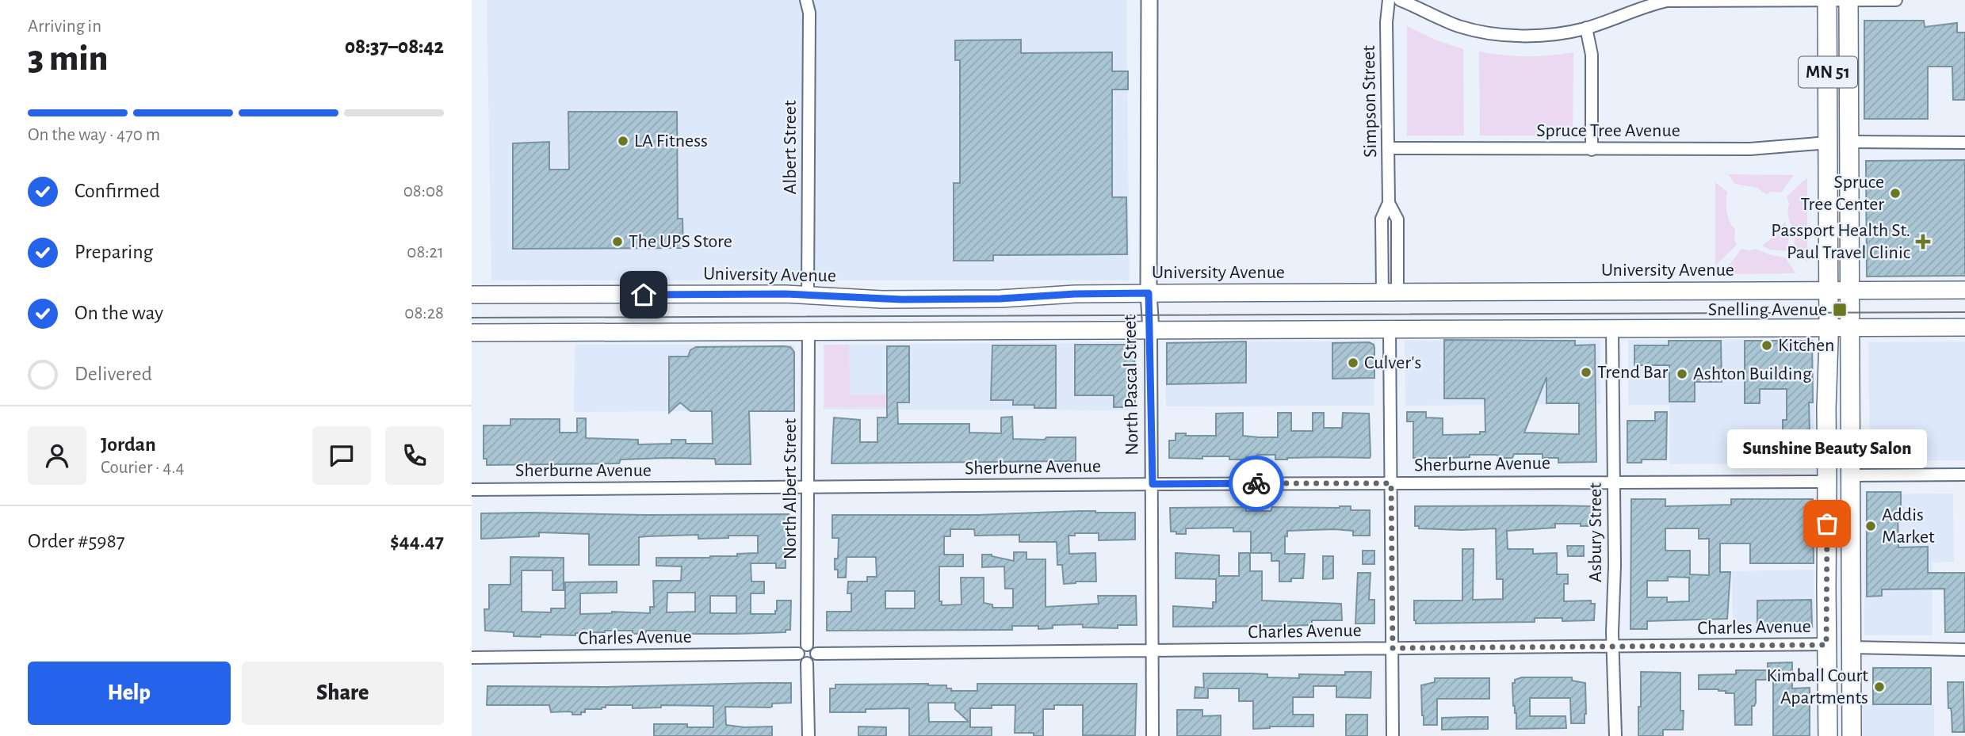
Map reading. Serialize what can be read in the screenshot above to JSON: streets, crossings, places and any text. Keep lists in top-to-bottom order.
{
  "streets": {
    "main road": ["MN 51", "University Avenue"],
    "street": [
      "Simpson Street",
      "Spruce Tree Avenue",
      "Albert Street",
      "North Pascal Street",
      "Sherburne Avenue",
      "North Albert Street",
      "Asbury Street",
      "Charles Avenue"
    ]
  },
  "crossings": [
    ["MN 51", "Spruce Tree Avenue"],
    ["MN 51", "University Avenue"],
    ["MN 51", "Sherburne Avenue"],
    ["MN 51", "Charles Avenue"],
    ["Simpson Street", "Spruce Tree Avenue"],
    ["Simpson Street", "University Avenue"],
    ["Albert Street", "University Avenue"],
    ["University Avenue", "North Pascal Street"],
    ["North Pascal Street", "Sherburne Avenue"],
    ["North Pascal Street", "Charles Avenue"],
    ["Sherburne Avenue", "North Albert Street"],
    ["Sherburne Avenue", "Asbury Street"],
    ["North Albert Street", "Charles Avenue"],
    ["Asbury Street", "Charles Avenue"]
  ],
  "places": {
    "other": [
      "LA Fitness",
      "Spruce Tree Center",
      "The UPS Store",
      "Kitchen",
      "Culver's",
      "Trend Bar",
      "Ashton Building",
      "Sunshine Beauty Salon",
      "Addis Market",
      "Kimball Court Apartments"
    ],
    "health": ["Passport Health St. Paul Travel Clinic"],
    "transit": ["Snelling Avenue"]
  },
  "page": {
    "heading": ["3 min", "Arriving in", "08:37–08:42"],
    "panel": [
      "Jordan",
      "Courier · 4.4",
      "Order #5987",
      "$44.47"
    ],
    "bar": "On the way · 470 m",
    "list": [
      ["Confirmed", "08:08"],
      ["Preparing", "08:21"],
      ["On the way", "08:28"],
      "Delivered"
    ],
    "bubble": "Sunshine Beauty Salon",
    "buttons": ["Help", "Share"]
  }
}
